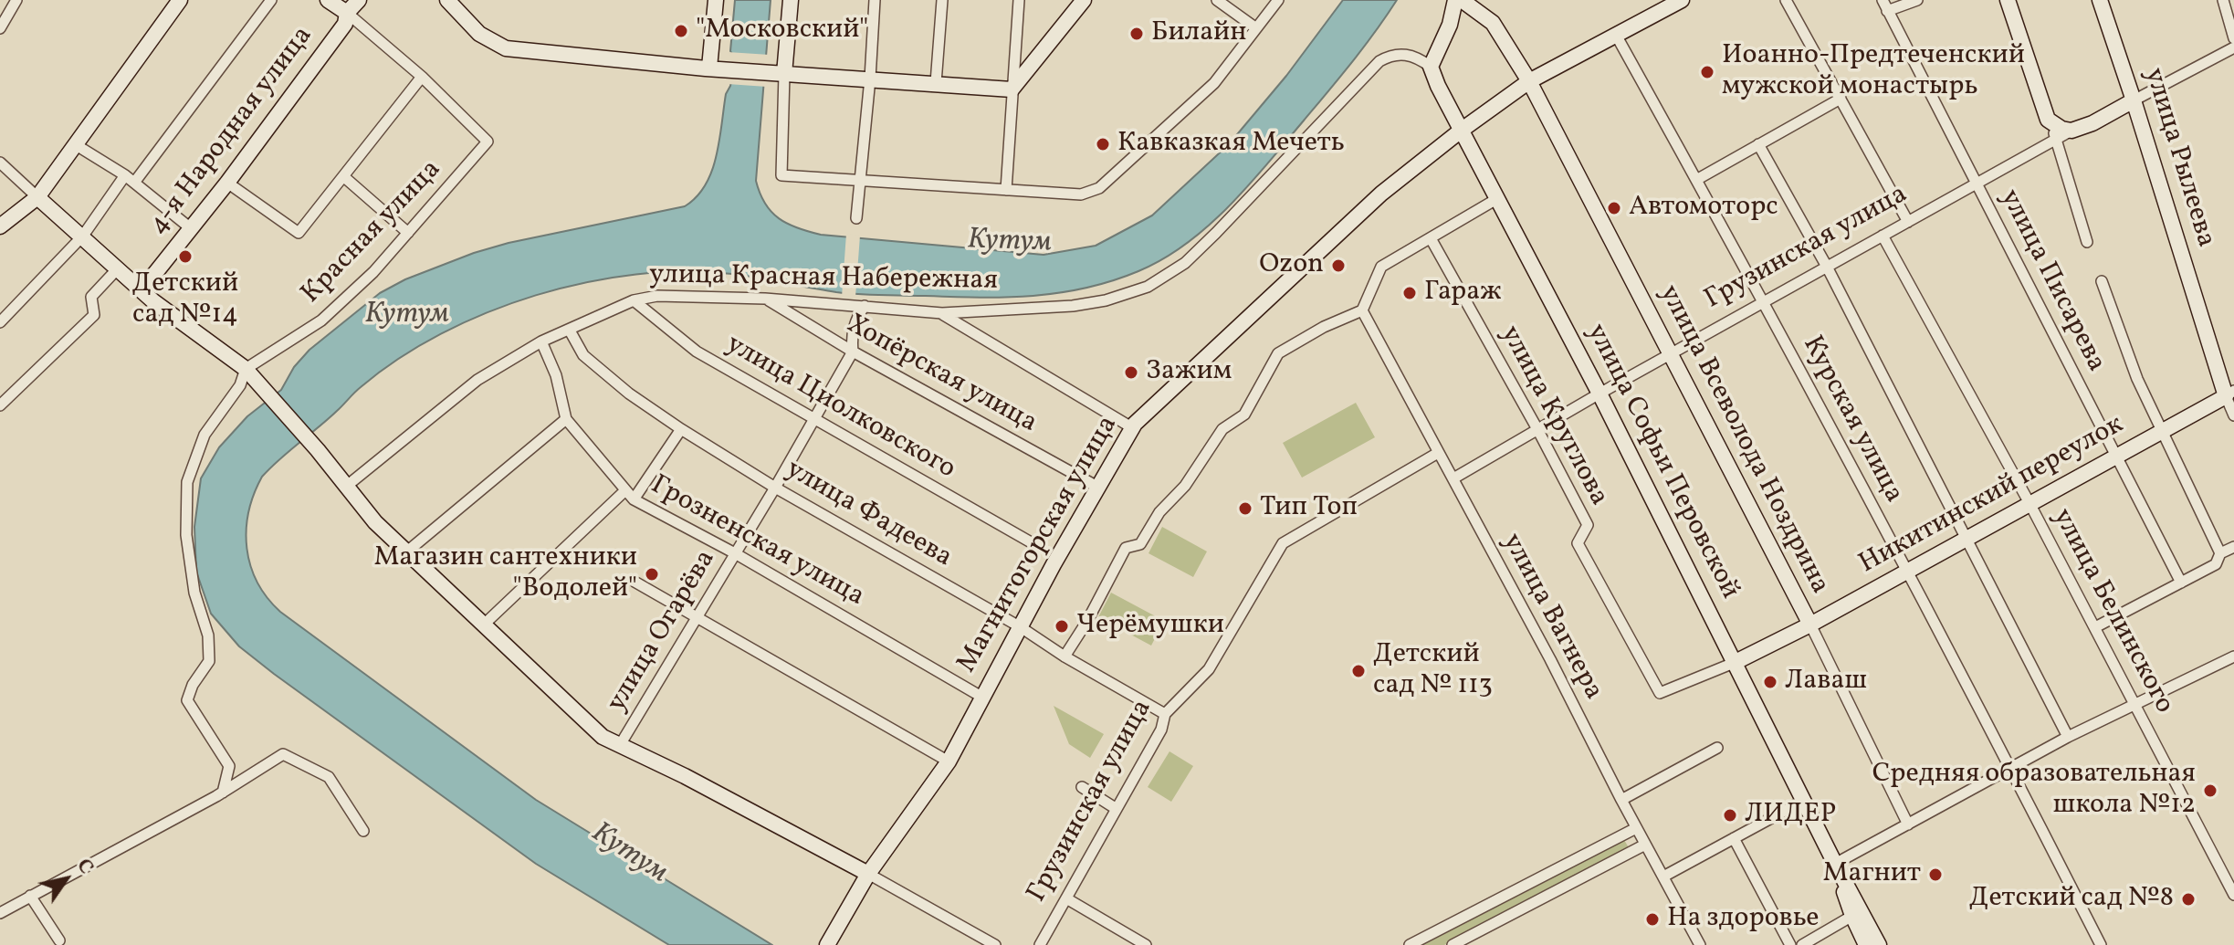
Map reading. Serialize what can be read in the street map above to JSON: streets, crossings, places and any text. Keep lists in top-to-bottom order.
{
  "streets": {
    "main road": [
      "4-я Народная улица",
      "улица Рылеева",
      "Грузинская улица",
      "улица Всеволода Ноздрина",
      "улица Софьи Перовской",
      "Никитинский переулок",
      "Магнитогорская улица"
    ],
    "street": [
      "Красная улица",
      "улица Красная Набережная",
      "улица Писарева",
      "Хопёрская улица",
      "улица Циолковского",
      "улица Круглова",
      "Курская улица",
      "улица Фадеева",
      "Грозненская улица",
      "улица Белинского",
      "улица Вагнера",
      "улица Огарёва"
    ]
  },
  "crossings": [
    ["улица Рылеева", "Грузинская улица"],
    ["улица Рылеева", "Никитинский переулок"],
    ["Грузинская улица", "улица Писарева"],
    ["Грузинская улица", "улица Круглова"],
    ["Грузинская улица", "Курская улица"],
    ["Грузинская улица", "улица Всеволода Ноздрина"],
    ["Грузинская улица", "улица Софьи Перовской"],
    ["Грузинская улица", "улица Фадеева"],
    ["Грузинская улица", "улица Белинского"],
    ["Грузинская улица", "улица Вагнера"],
    ["улица Красная Набережная", "Хопёрская улица"],
    ["улица Красная Набережная", "улица Циолковского"],
    ["улица Красная Набережная", "улица Софьи Перовской"],
    ["улица Красная Набережная", "улица Фадеева"],
    ["улица Красная Набережная", "Грозненская улица"],
    ["улица Писарева", "Никитинский переулок"],
    ["Хопёрская улица", "Магнитогорская улица"],
    ["Хопёрская улица", "улица Огарёва"],
    ["улица Циолковского", "улица Огарёва"],
    ["улица Круглова", "улица Софьи Перовской"],
    ["улица Круглова", "Никитинский переулок"],
    ["Курская улица", "Никитинский переулок"],
    ["Курская улица", "Магнитогорская улица"],
    ["улица Всеволода Ноздрина", "Никитинский переулок"],
    ["улица Всеволода Ноздрина", "Магнитогорская улица"],
    ["улица Софьи Перовской", "Никитинский переулок"],
    ["улица Софьи Перовской", "Магнитогорская улица"],
    ["Никитинский переулок", "улица Белинского"],
    ["улица Фадеева", "Магнитогорская улица"],
    ["улица Фадеева", "улица Огарёва"],
    ["Грозненская улица", "Магнитогорская улица"],
    ["Грозненская улица", "улица Огарёва"]
  ],
  "water": ["Кутум"],
  "places": [
    "\"Московский\"",
    "Билайн",
    "Иоанно-Предтеченский мужской монастырь",
    "Кавказкая Мечеть",
    "Автомоторс",
    "Детский сад №14",
    "Ozon",
    "Гараж",
    "Зажим",
    "Тип Топ",
    "Магазин сантехники \"Водолей\"",
    "Черёмушки",
    "Детский сад № 113",
    "Лаваш",
    "Средняя образовательная школа №12",
    "ЛИДЕР",
    "Магнит",
    "Детский сад №8",
    "На здоровье"
  ],
  "north": "top right"
}
